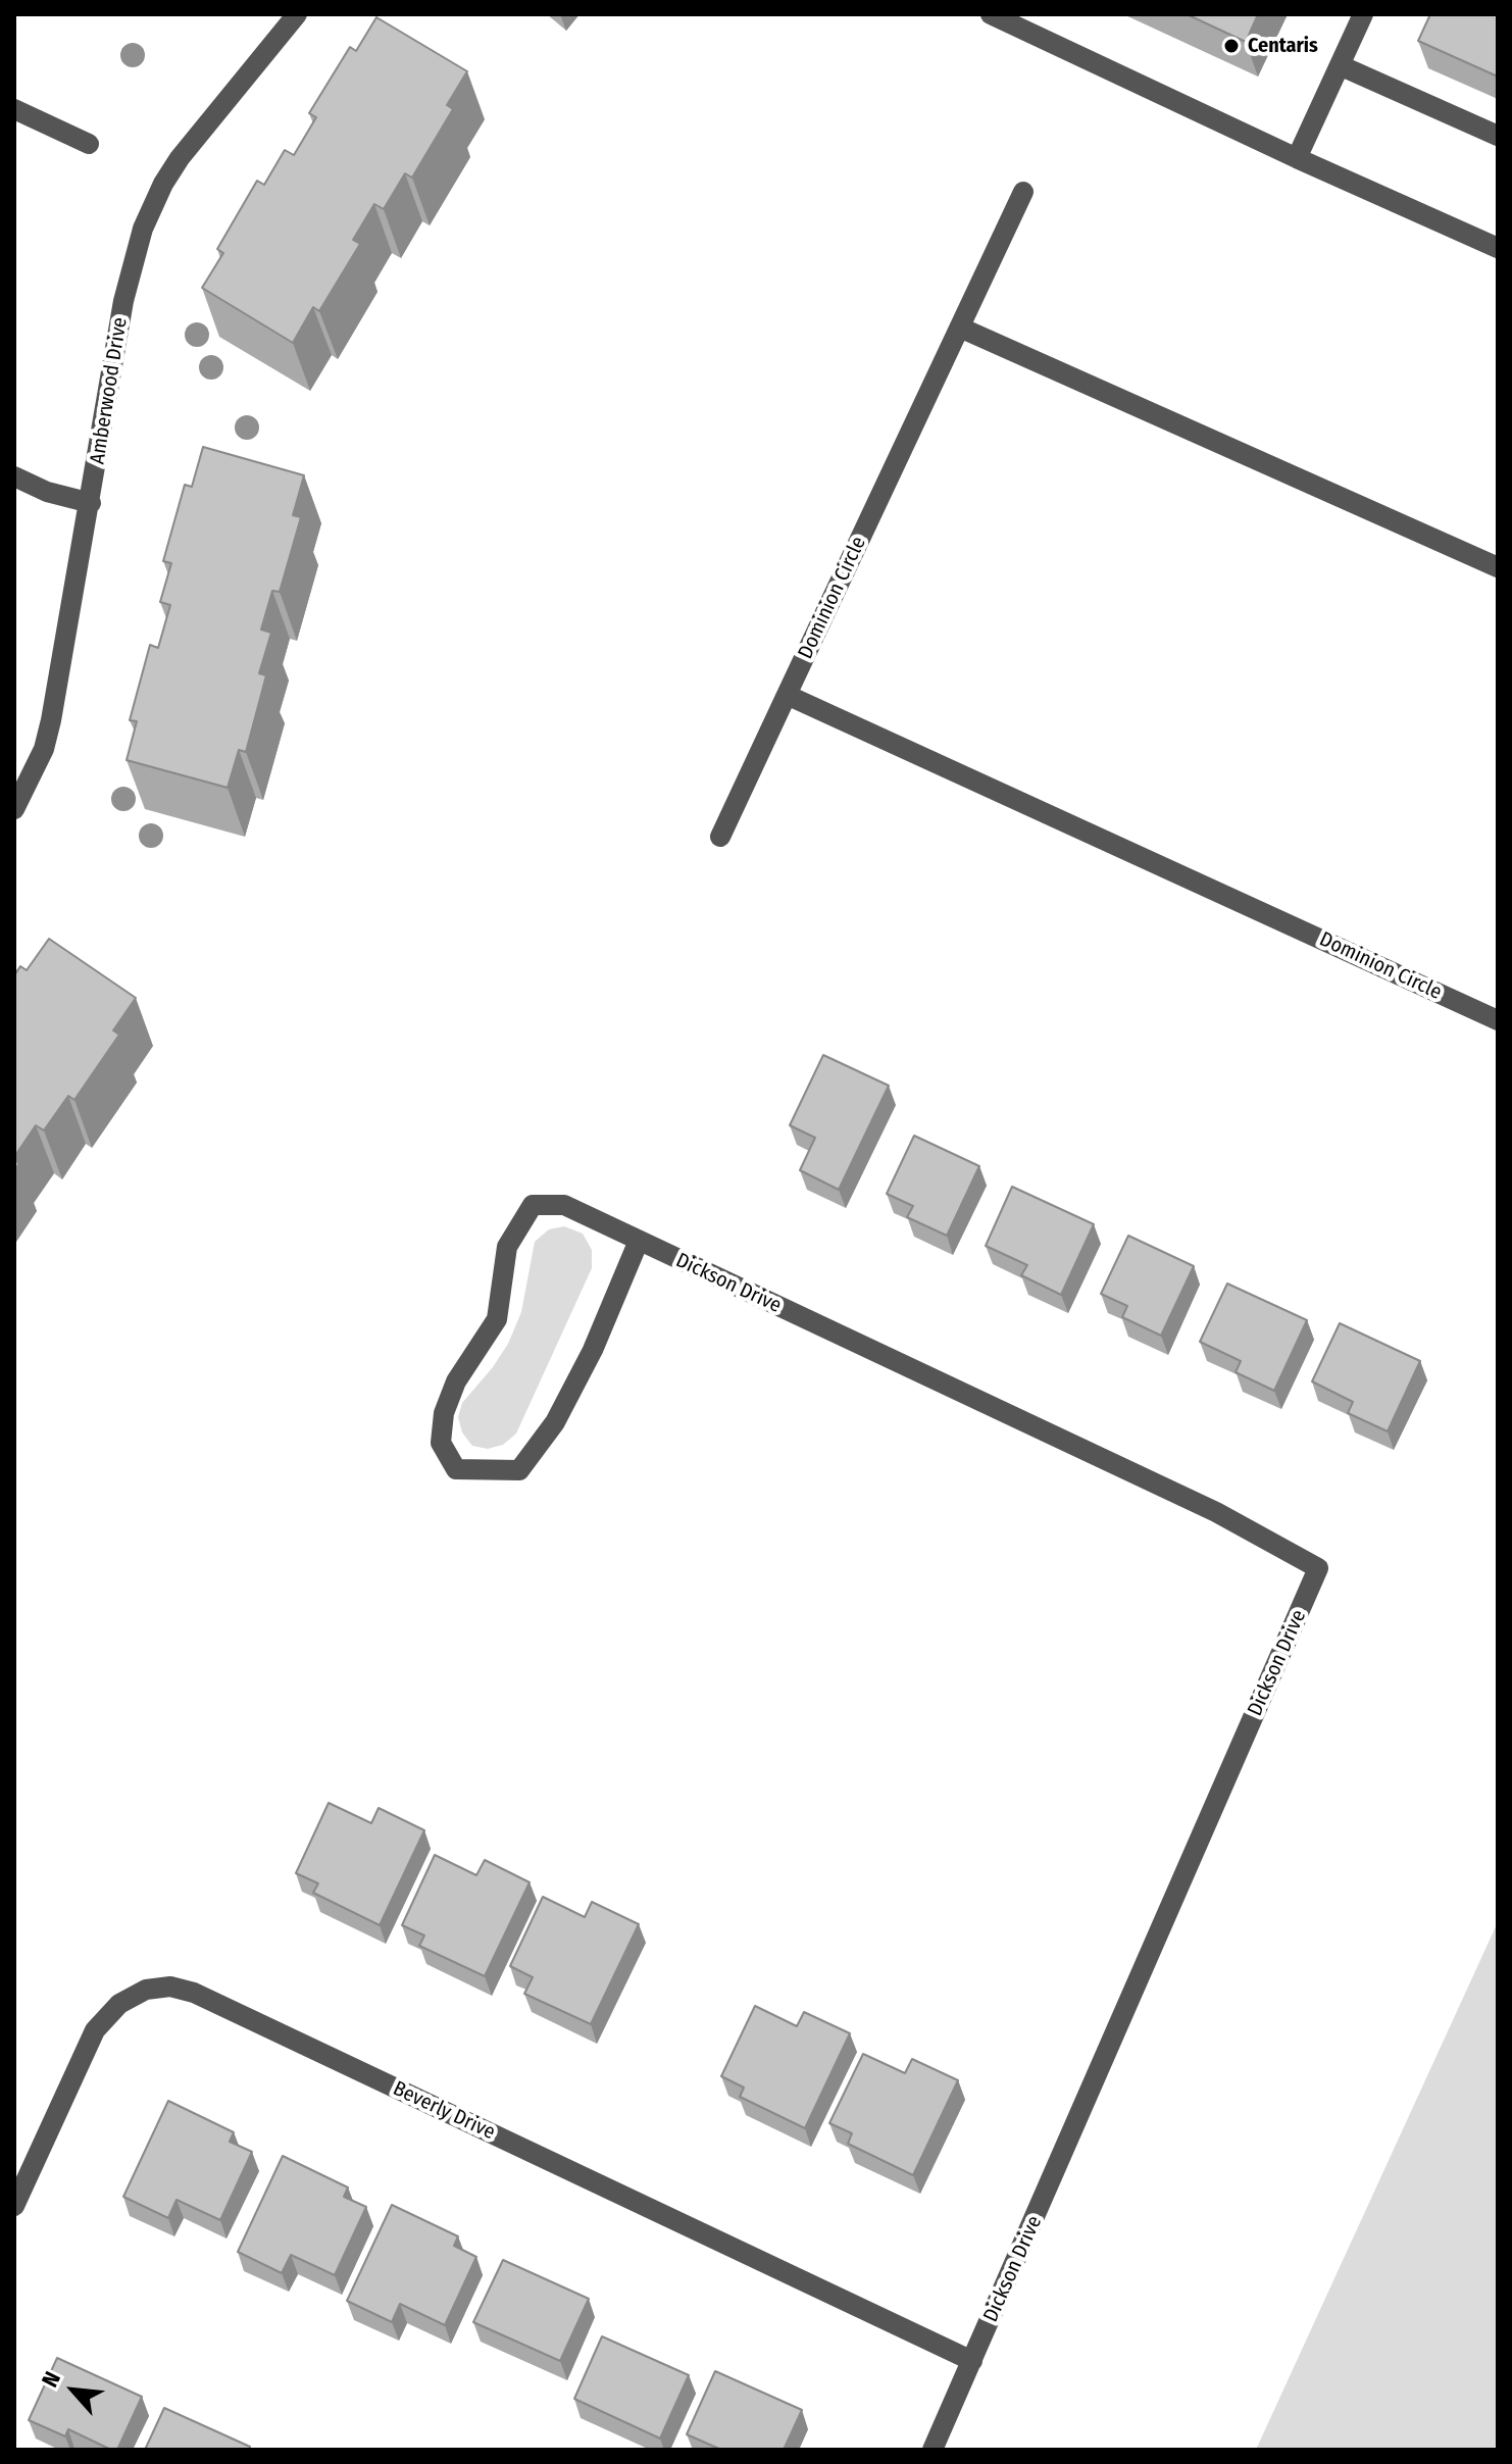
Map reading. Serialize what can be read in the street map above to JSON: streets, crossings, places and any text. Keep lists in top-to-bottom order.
{
  "streets": {
    "street": [
      "Amberwood Drive",
      "Dominion Circle",
      "Dickson Drive",
      "Beverly Drive"
    ]
  },
  "crossings": [
    ["Dickson Drive", "Beverly Drive"]
  ],
  "places": ["Centaris"],
  "north": "top left"
}
